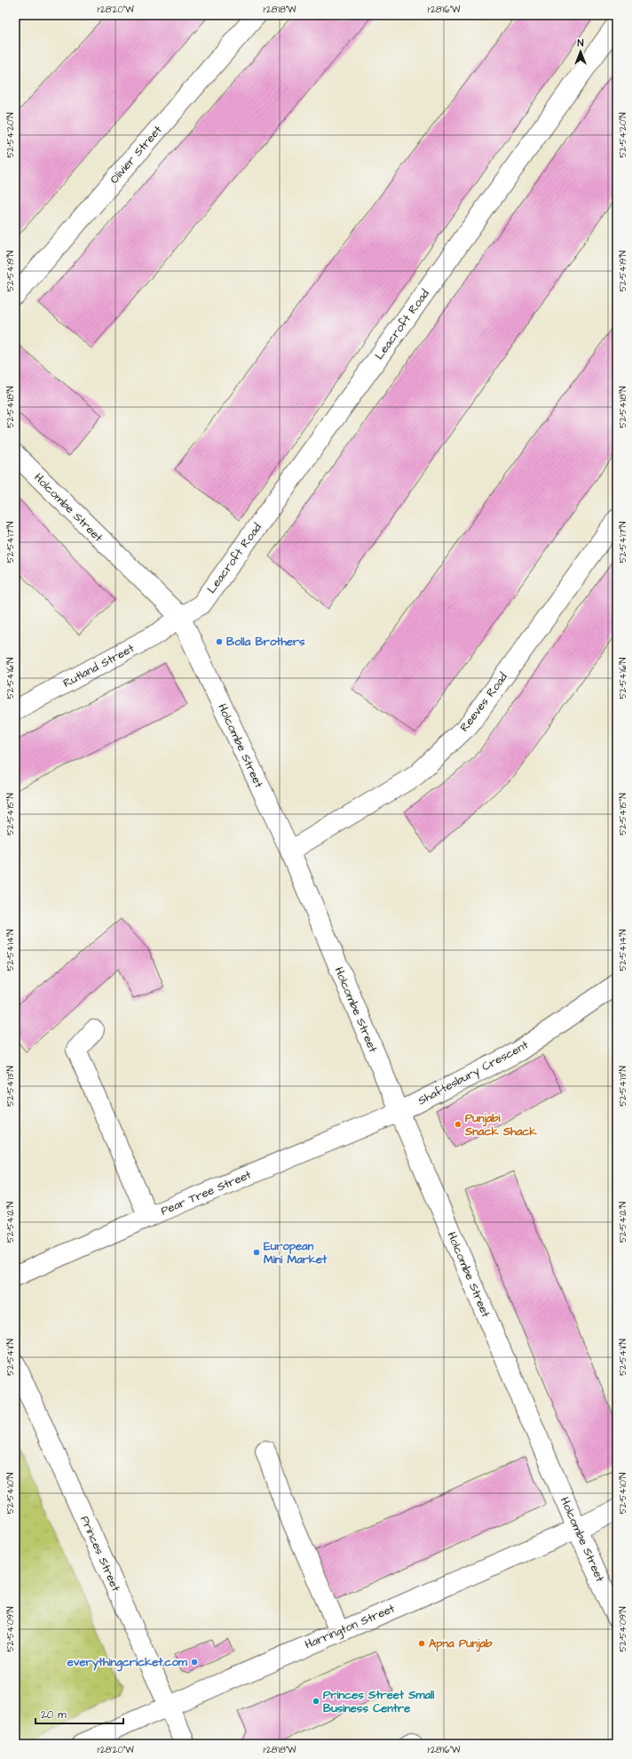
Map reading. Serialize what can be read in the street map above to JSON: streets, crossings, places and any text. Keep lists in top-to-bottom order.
{
  "streets": {
    "street": [
      "Olivier Street",
      "Leacroft Road",
      "Holcombe Street",
      "Rutland Street",
      "Reeves Road",
      "Shaftesbury Crescent",
      "Pear Tree Street",
      "Princes Street",
      "Harrington Street"
    ]
  },
  "crossings": [
    ["Leacroft Road", "Holcombe Street"],
    ["Leacroft Road", "Rutland Street"],
    ["Holcombe Street", "Rutland Street"],
    ["Holcombe Street", "Reeves Road"],
    ["Holcombe Street", "Shaftesbury Crescent"],
    ["Holcombe Street", "Pear Tree Street"],
    ["Holcombe Street", "Harrington Street"],
    ["Shaftesbury Crescent", "Pear Tree Street"],
    ["Princes Street", "Harrington Street"]
  ],
  "places": [
    "Bolla Brothers",
    "Punjabi Snack Shack",
    "European Mini Market",
    "Apna Punjab",
    "everythingcricket.com",
    "Princes Street Small Business Centre"
  ],
  "scale_bar": "20 m",
  "north": "top",
  "coordinates": [
    "1°28'20\"W",
    "1°28'18\"W",
    "1°28'16\"W",
    "52°54'20\"N",
    "52°54'19\"N",
    "52°54'18\"N",
    "52°54'17\"N",
    "52°54'16\"N",
    "52°54'15\"N",
    "52°54'14\"N",
    "52°54'13\"N",
    "52°54'12\"N",
    "52°54'11\"N",
    "52°54'10\"N",
    "52°54'09\"N"
  ]
}
